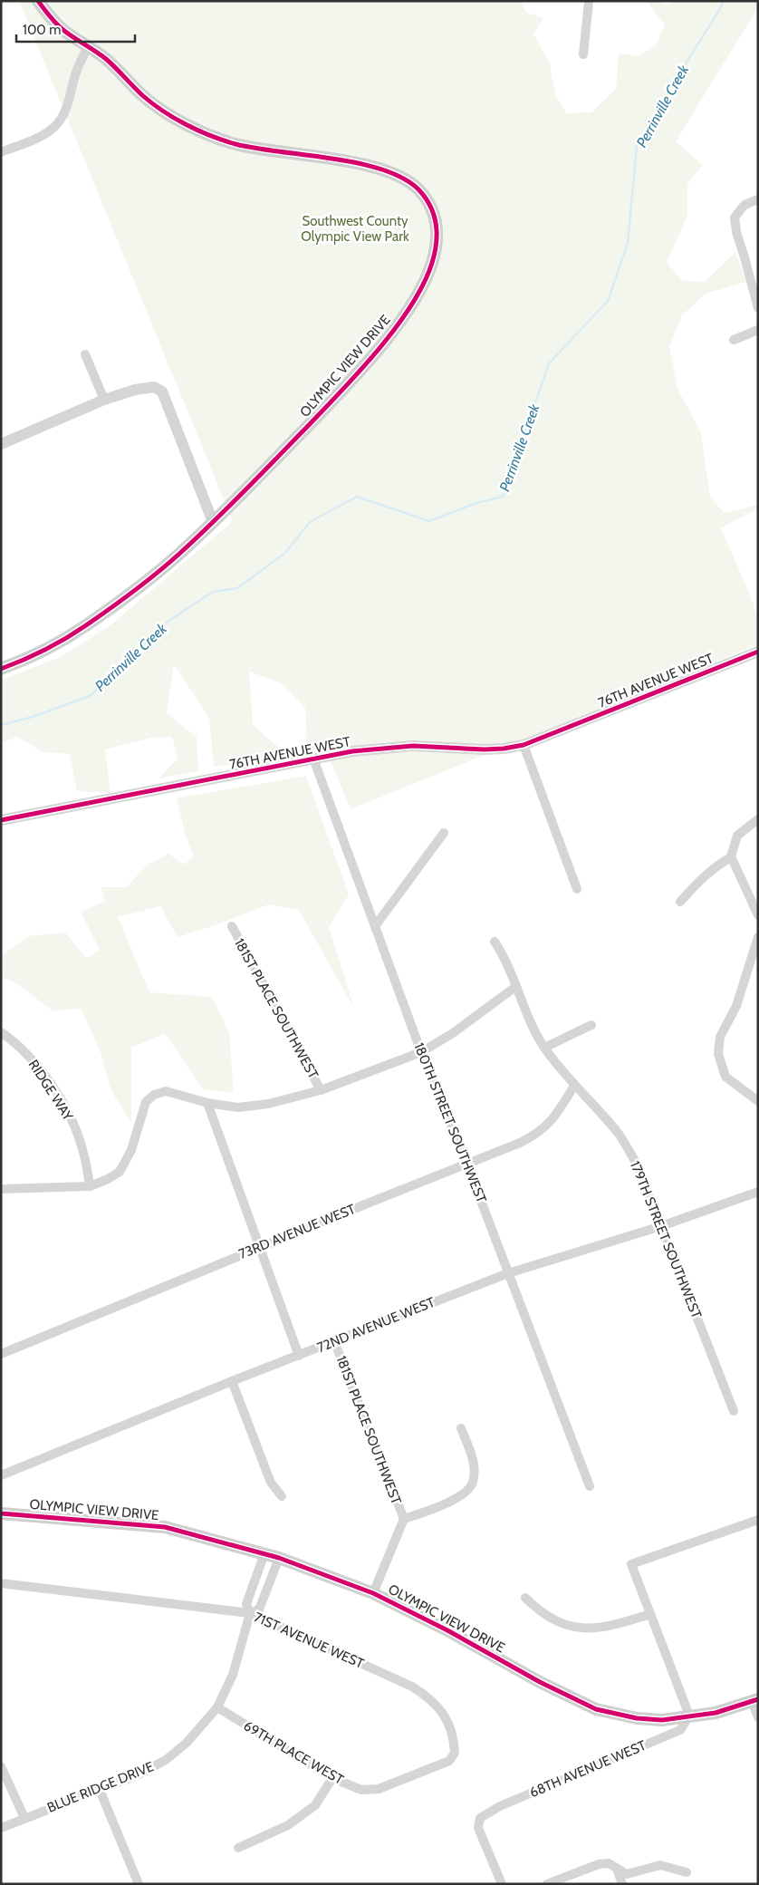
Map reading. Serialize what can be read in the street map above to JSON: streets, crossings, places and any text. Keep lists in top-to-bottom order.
{
  "streets": {
    "main road": ["OLYMPIC VIEW DRIVE"],
    "street": [
      "76TH AVENUE WEST",
      "181ST PLACE SOUTHWEST",
      "RIDGE WAY",
      "180TH STREET SOUTHWEST",
      "73RD AVENUE WEST",
      "179TH STREET SOUTHWEST",
      "72ND AVENUE WEST",
      "71ST AVENUE WEST",
      "69TH PLACE WEST",
      "68TH AVENUE WEST",
      "BLUE RIDGE DRIVE"
    ]
  },
  "crossings": [
    ["OLYMPIC VIEW DRIVE", "68TH AVENUE WEST"],
    ["OLYMPIC VIEW DRIVE", "BLUE RIDGE DRIVE"],
    ["76TH AVENUE WEST", "180TH STREET SOUTHWEST"],
    ["181ST PLACE SOUTHWEST", "72ND AVENUE WEST"],
    ["180TH STREET SOUTHWEST", "73RD AVENUE WEST"],
    ["180TH STREET SOUTHWEST", "72ND AVENUE WEST"],
    ["73RD AVENUE WEST", "179TH STREET SOUTHWEST"],
    ["179TH STREET SOUTHWEST", "72ND AVENUE WEST"],
    ["71ST AVENUE WEST", "69TH PLACE WEST"],
    ["71ST AVENUE WEST", "BLUE RIDGE DRIVE"],
    ["69TH PLACE WEST", "BLUE RIDGE DRIVE"]
  ],
  "water": ["Perrinville Creek"],
  "parks": ["Southwest County Olympic View Park"],
  "scale_bar": "100 m"
}
